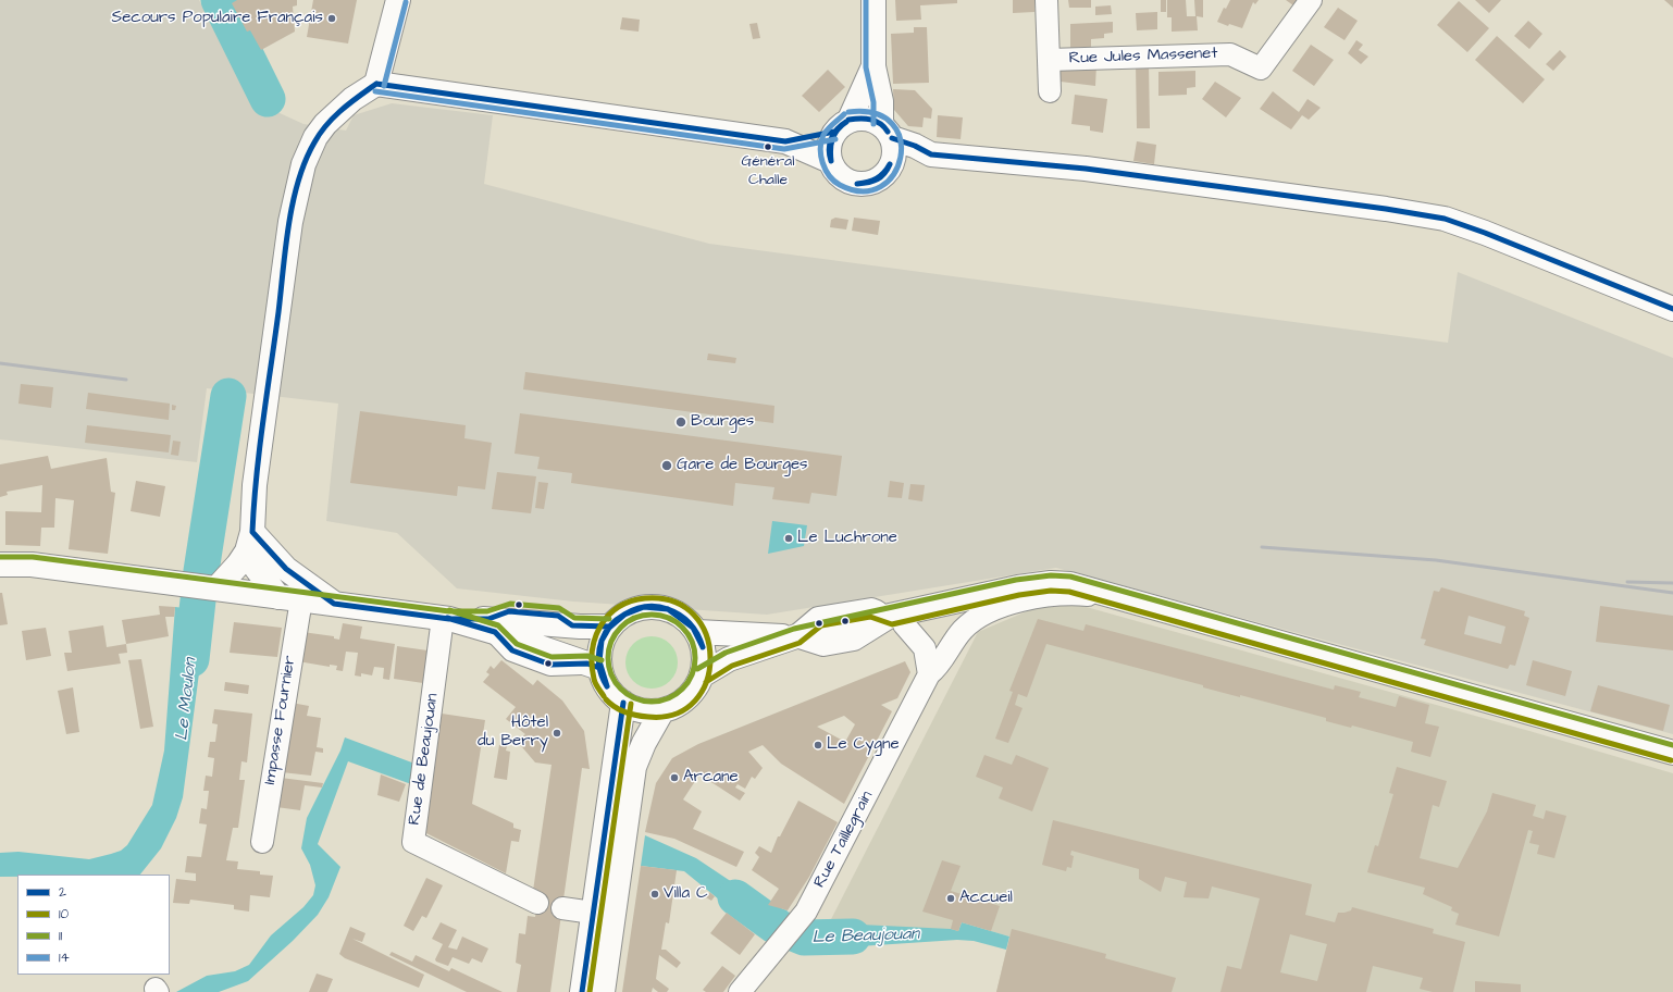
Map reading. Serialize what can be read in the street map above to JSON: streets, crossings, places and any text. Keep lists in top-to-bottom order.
{
  "streets": {
    "street": [
      "Rue Jules Massenet",
      "Impasse Fournier",
      "Rue de Beaujouan",
      "Rue Taillegrain"
    ]
  },
  "water": ["Le Moulon", "Le Beaujouan"],
  "places": [
    "Secours Populaire Français",
    "Général Challe",
    "Bourges",
    "Gare de Bourges",
    "Le Luchrone",
    "Hôtel du Berry",
    "Le Cygne",
    "Arcane",
    "Villa C",
    "Accueil"
  ],
  "lines": [
    "transit line 14",
    "transit line 2",
    "transit line 11",
    "transit line 10"
  ],
  "legend": [
    "2",
    "10",
    "11",
    "14"
  ]
}
